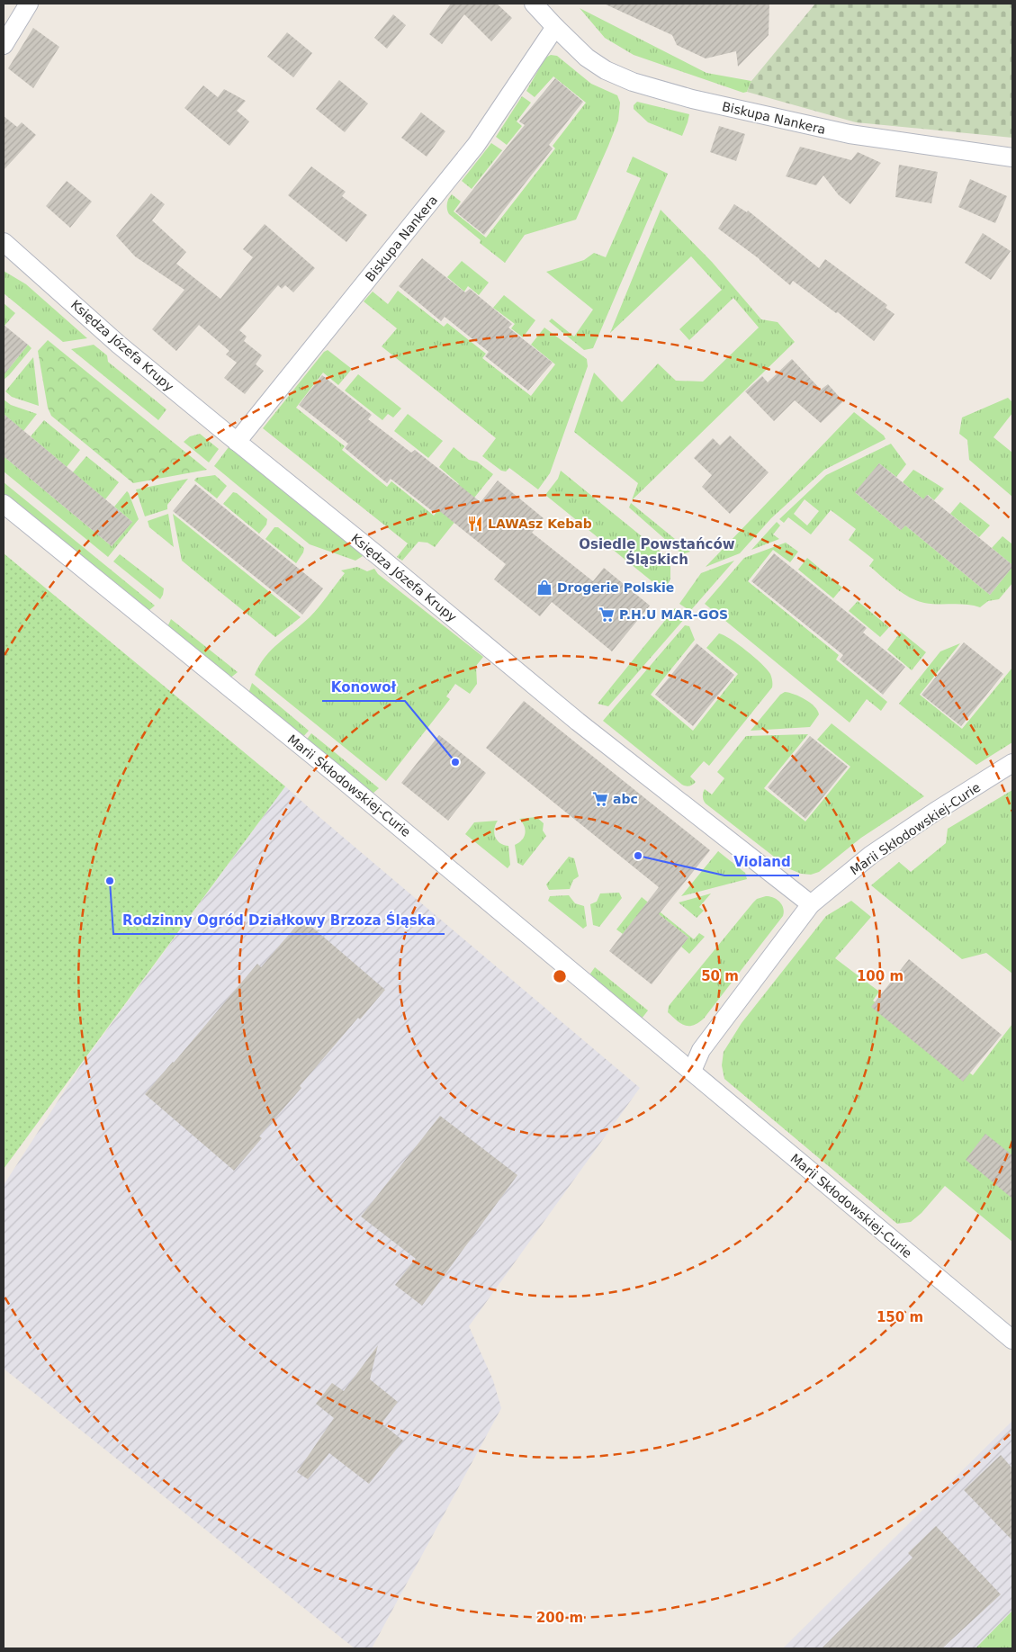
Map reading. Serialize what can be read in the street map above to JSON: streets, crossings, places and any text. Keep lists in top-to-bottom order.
{
  "streets": {
    "street": ["Biskupa Nankera", "Księdza Józefa Krupy", "Marii Skłodowskiej-Curie"]
  },
  "crossings": [
    ["Biskupa Nankera", "Księdza Józefa Krupy"],
    ["Księdza Józefa Krupy", "Marii Skłodowskiej-Curie"]
  ],
  "districts": ["Osiedle Powstańców Śląskich"],
  "places": {
    "restaurant": ["LAWAsz Kebab"],
    "shop": ["Drogerie Polskie"],
    "supermarket": ["P.H.U MAR-GOS", "abc"],
    "other": ["Konowoł", "Violand", "Rodzinny Ogród Działkowy Brzoza Śląska"]
  },
  "rings": [
    "50 m",
    "100 m",
    "150 m",
    "200 m"
  ]
}
